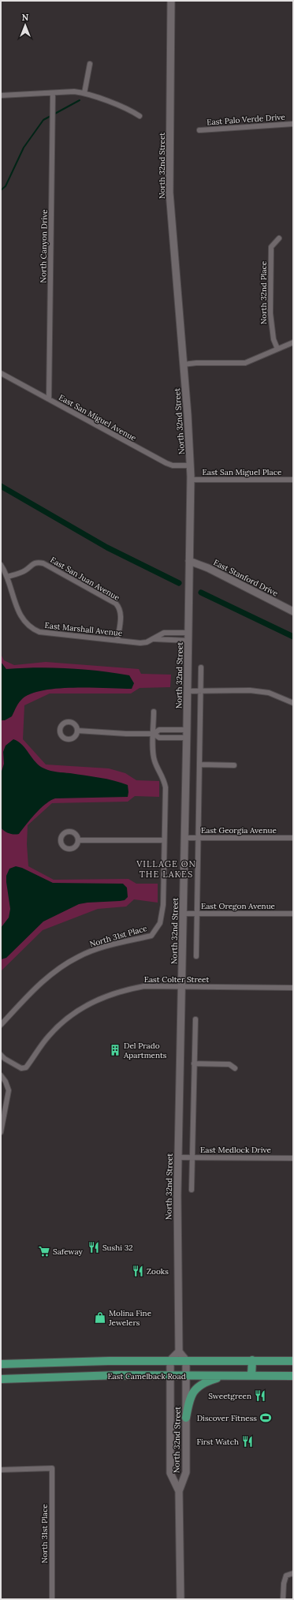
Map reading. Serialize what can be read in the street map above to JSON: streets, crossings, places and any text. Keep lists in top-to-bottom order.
{
  "streets": {
    "main road": ["North 32nd Street", "East Stanford Drive", "East Camelback Road"],
    "street": [
      "East Palo Verde Drive",
      "North Canyon Drive",
      "North 32nd Place",
      "East San Miguel Avenue",
      "East San Miguel Place",
      "East San Juan Avenue",
      "East Marshall Avenue",
      "East Georgia Avenue",
      "East Oregon Avenue",
      "North 31st Place",
      "East Colter Street",
      "East Medlock Drive"
    ]
  },
  "crossings": [
    ["North 32nd Street", "East San Miguel Avenue"],
    ["North 32nd Street", "East San Miguel Place"],
    ["North 32nd Street", "East Stanford Drive"],
    ["North 32nd Street", "East Marshall Avenue"],
    ["North 32nd Street", "East Georgia Avenue"],
    ["North 32nd Street", "East Oregon Avenue"],
    ["North 32nd Street", "East Colter Street"],
    ["North 32nd Street", "East Medlock Drive"],
    ["North 32nd Street", "East Camelback Road"],
    ["North Canyon Drive", "East San Miguel Avenue"],
    ["East San Juan Avenue", "East Marshall Avenue"]
  ],
  "districts": ["VILLAGE ON THE LAKES"],
  "places": {
    "building": ["Del Prado Apartments"],
    "restaurant": [
      "Sushi 32",
      "Zooks",
      "Sweetgreen",
      "First Watch"
    ],
    "supermarket": ["Safeway"],
    "shop": ["Molina Fine Jewelers"],
    "sports": ["Discover Fitness"]
  },
  "north": "top"
}
